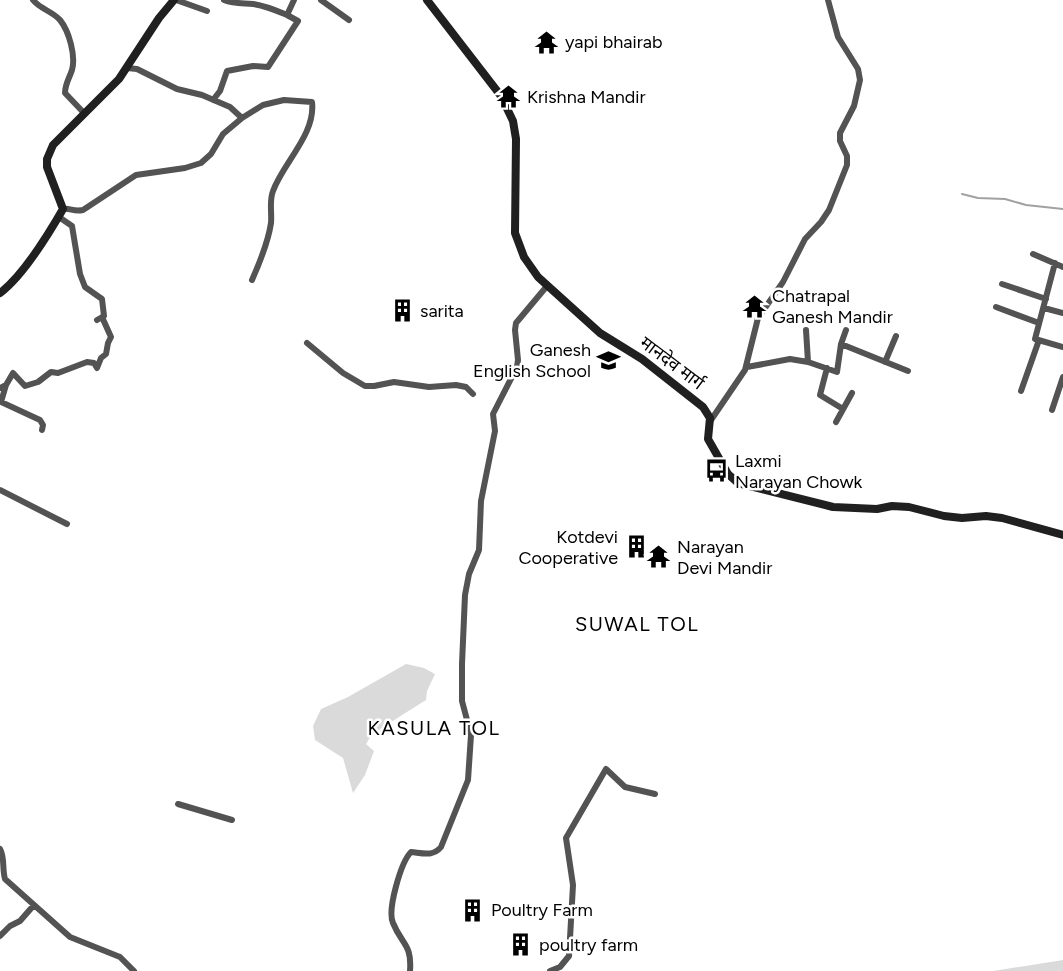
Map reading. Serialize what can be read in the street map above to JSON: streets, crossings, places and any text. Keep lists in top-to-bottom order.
{
  "streets": {
    "main road": ["मानदेव मार्ग"]
  },
  "districts": ["SUWAL TOL", "KASULA TOL"],
  "places": {
    "temple": [
      "yapi bhairab",
      "Krishna Mandir",
      "Chatrapal Ganesh Mandir",
      "Narayan Devi Mandir"
    ],
    "building": [
      "sarita",
      "Kotdevi Cooperative",
      "Poultry Farm",
      "poultry farm"
    ],
    "school or university": ["Ganesh English School"],
    "bus stop": ["Laxmi Narayan Chowk"]
  }
}
